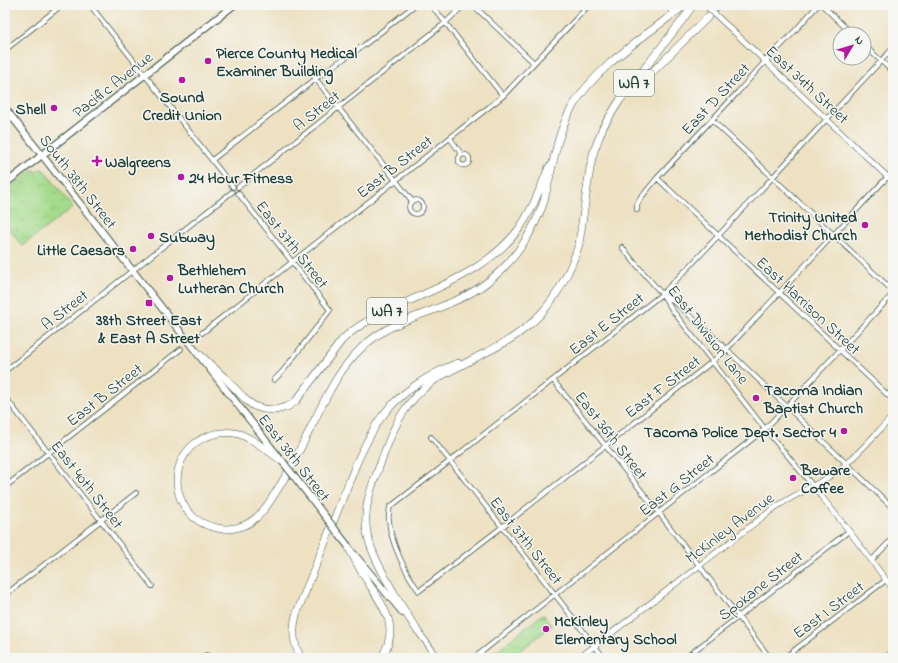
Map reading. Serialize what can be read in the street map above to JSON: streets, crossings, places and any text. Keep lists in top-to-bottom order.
{
  "streets": {
    "highway": ["WA 7"],
    "main road": ["Pacific Avenue", "South 38th Street", "East 38th Street"],
    "street": [
      "East 34th Street",
      "East D Street",
      "A Street",
      "East B Street",
      "East 37th Street",
      "East Harrison Street",
      "East E Street",
      "East Division Lane",
      "East F Street",
      "East 36th Street",
      "East 40th Street",
      "East G Street",
      "McKinley Avenue",
      "Spokane Street",
      "East I Street"
    ]
  },
  "crossings": [
    ["WA 7", "East 38th Street"],
    ["Pacific Avenue", "South 38th Street"],
    ["East 34th Street", "East D Street"],
    ["East 34th Street", "East E Street"],
    ["East 34th Street", "East F Street"],
    ["East D Street", "East Harrison Street"],
    ["A Street", "South 38th Street"],
    ["A Street", "East 37th Street"],
    ["A Street", "East 38th Street"],
    ["East B Street", "East 37th Street"],
    ["East B Street", "East 40th Street"],
    ["South 38th Street", "East 38th Street"],
    ["East 37th Street", "East E Street"],
    ["East 37th Street", "East F Street"],
    ["East 37th Street", "East G Street"],
    ["East 37th Street", "McKinley Avenue"],
    ["East Harrison Street", "East E Street"],
    ["East Harrison Street", "East F Street"],
    ["East Harrison Street", "East G Street"],
    ["East E Street", "East Division Lane"],
    ["East E Street", "East F Street"],
    ["East E Street", "East 36th Street"],
    ["East Division Lane", "East F Street"],
    ["East Division Lane", "East G Street"],
    ["East Division Lane", "McKinley Avenue"],
    ["East Division Lane", "Spokane Street"],
    ["East Division Lane", "East I Street"],
    ["East F Street", "East 36th Street"],
    ["East 36th Street", "East G Street"],
    ["East 36th Street", "McKinley Avenue"],
    ["East 36th Street", "Spokane Street"]
  ],
  "places": {
    "other": [
      "Pierce County Medical Examiner Building",
      "Sound Credit Union",
      "Shell",
      "24 Hour Fitness",
      "Trinity United Methodist Church",
      "Subway",
      "Little Caesars",
      "Bethlehem Lutheran Church",
      "Tacoma Indian Baptist Church",
      "Tacoma Police Dept. Sector 4",
      "Beware Coffee",
      "McKinley Elementary School"
    ],
    "health": ["Walgreens"],
    "transit": ["38th Street East & East A Street"]
  },
  "north": "top right"
}
